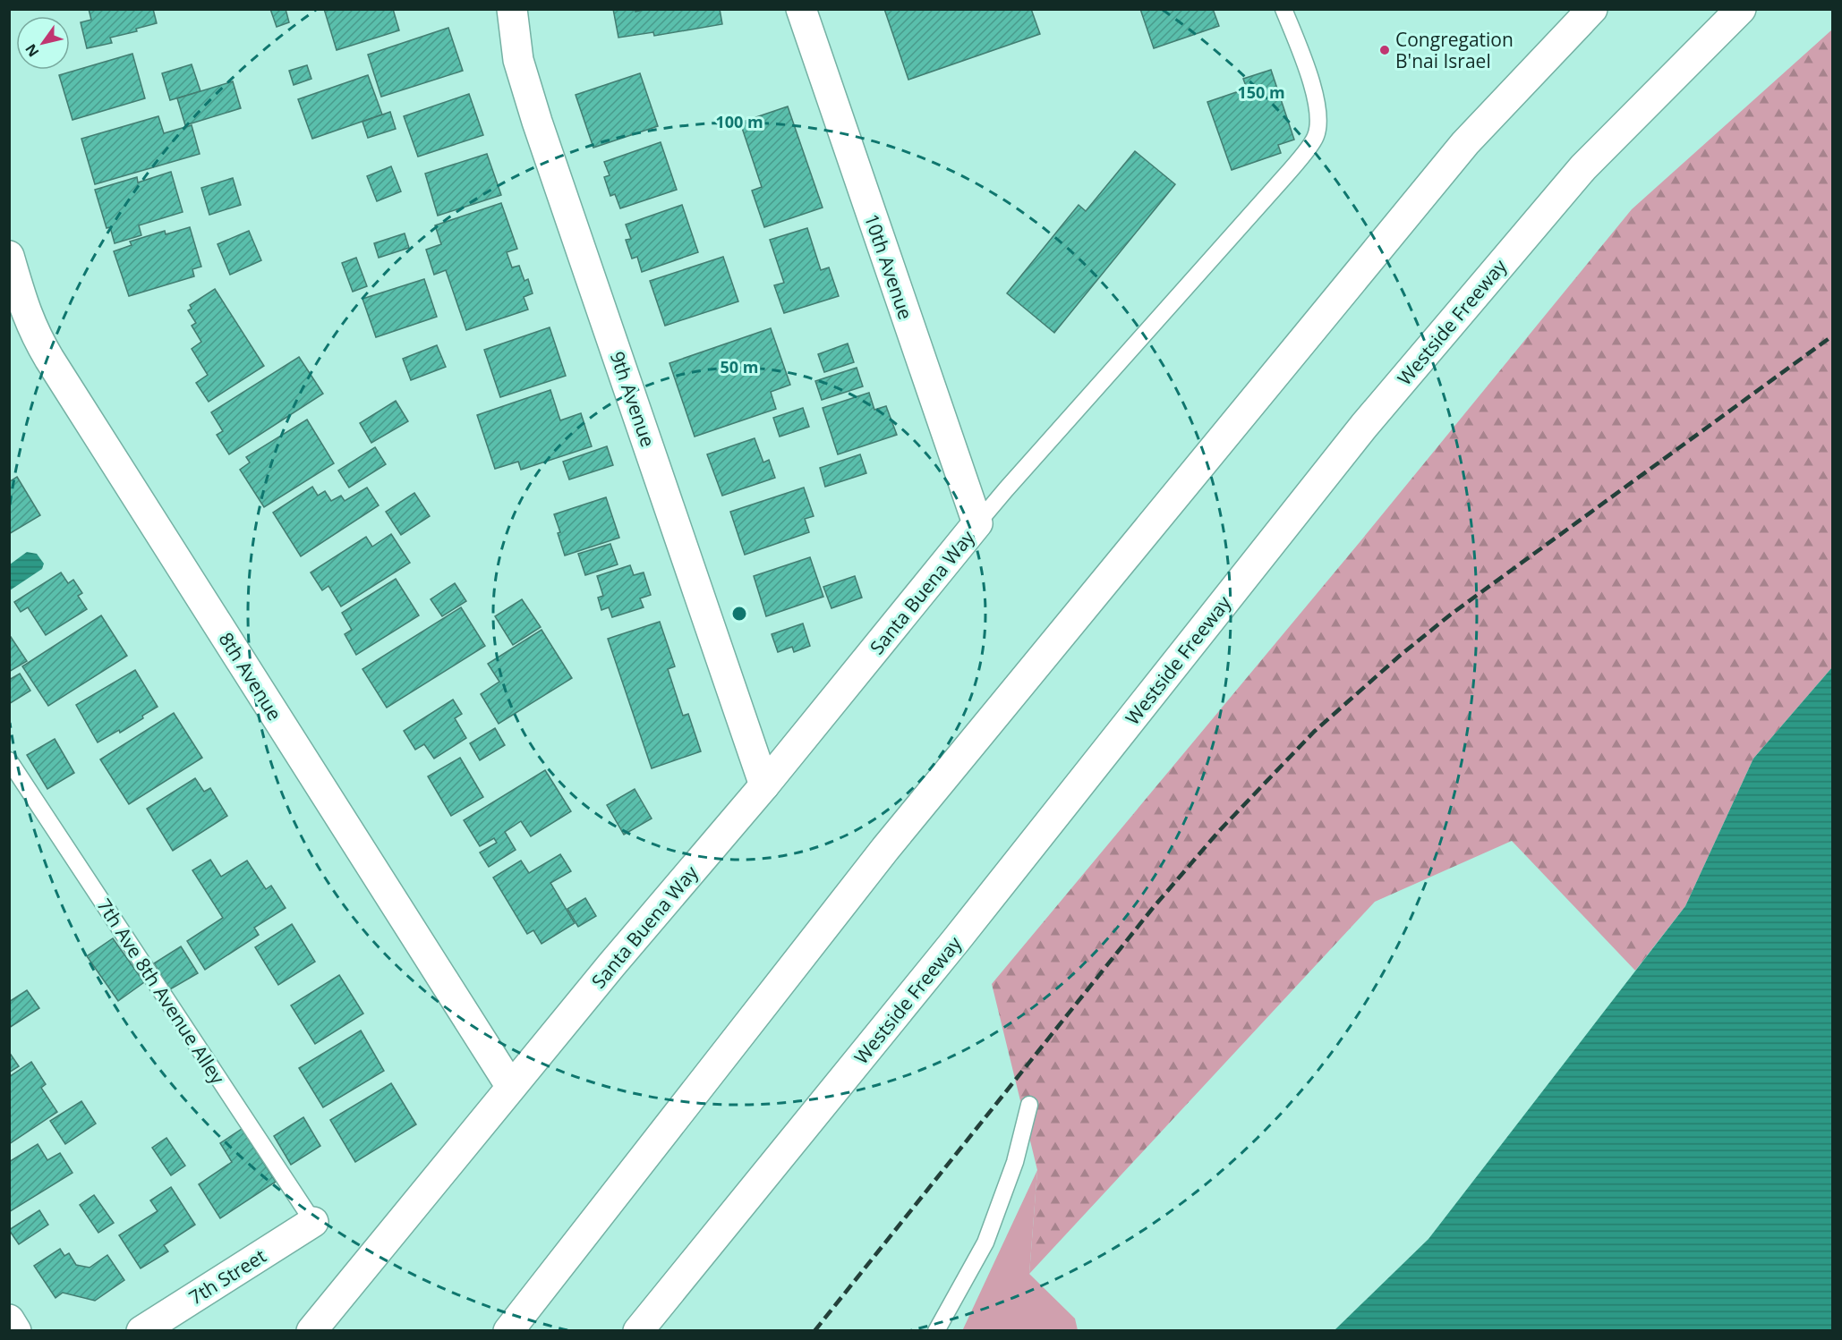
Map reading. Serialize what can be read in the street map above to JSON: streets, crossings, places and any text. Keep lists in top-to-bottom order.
{
  "streets": {
    "main road": [
      "10th Avenue",
      "Westside Freeway",
      "9th Avenue",
      "Santa Buena Way",
      "8th Avenue",
      "7th Street"
    ],
    "lane": ["7th Ave 8th Avenue Alley"]
  },
  "crossings": [
    ["10th Avenue", "Santa Buena Way"],
    ["9th Avenue", "Santa Buena Way"],
    ["Santa Buena Way", "8th Avenue"],
    ["7th Ave 8th Avenue Alley", "7th Street"]
  ],
  "places": ["Congregation B'nai Israel"],
  "north": "bottom left",
  "rings": ["150 m", "100 m", "50 m"]
}
